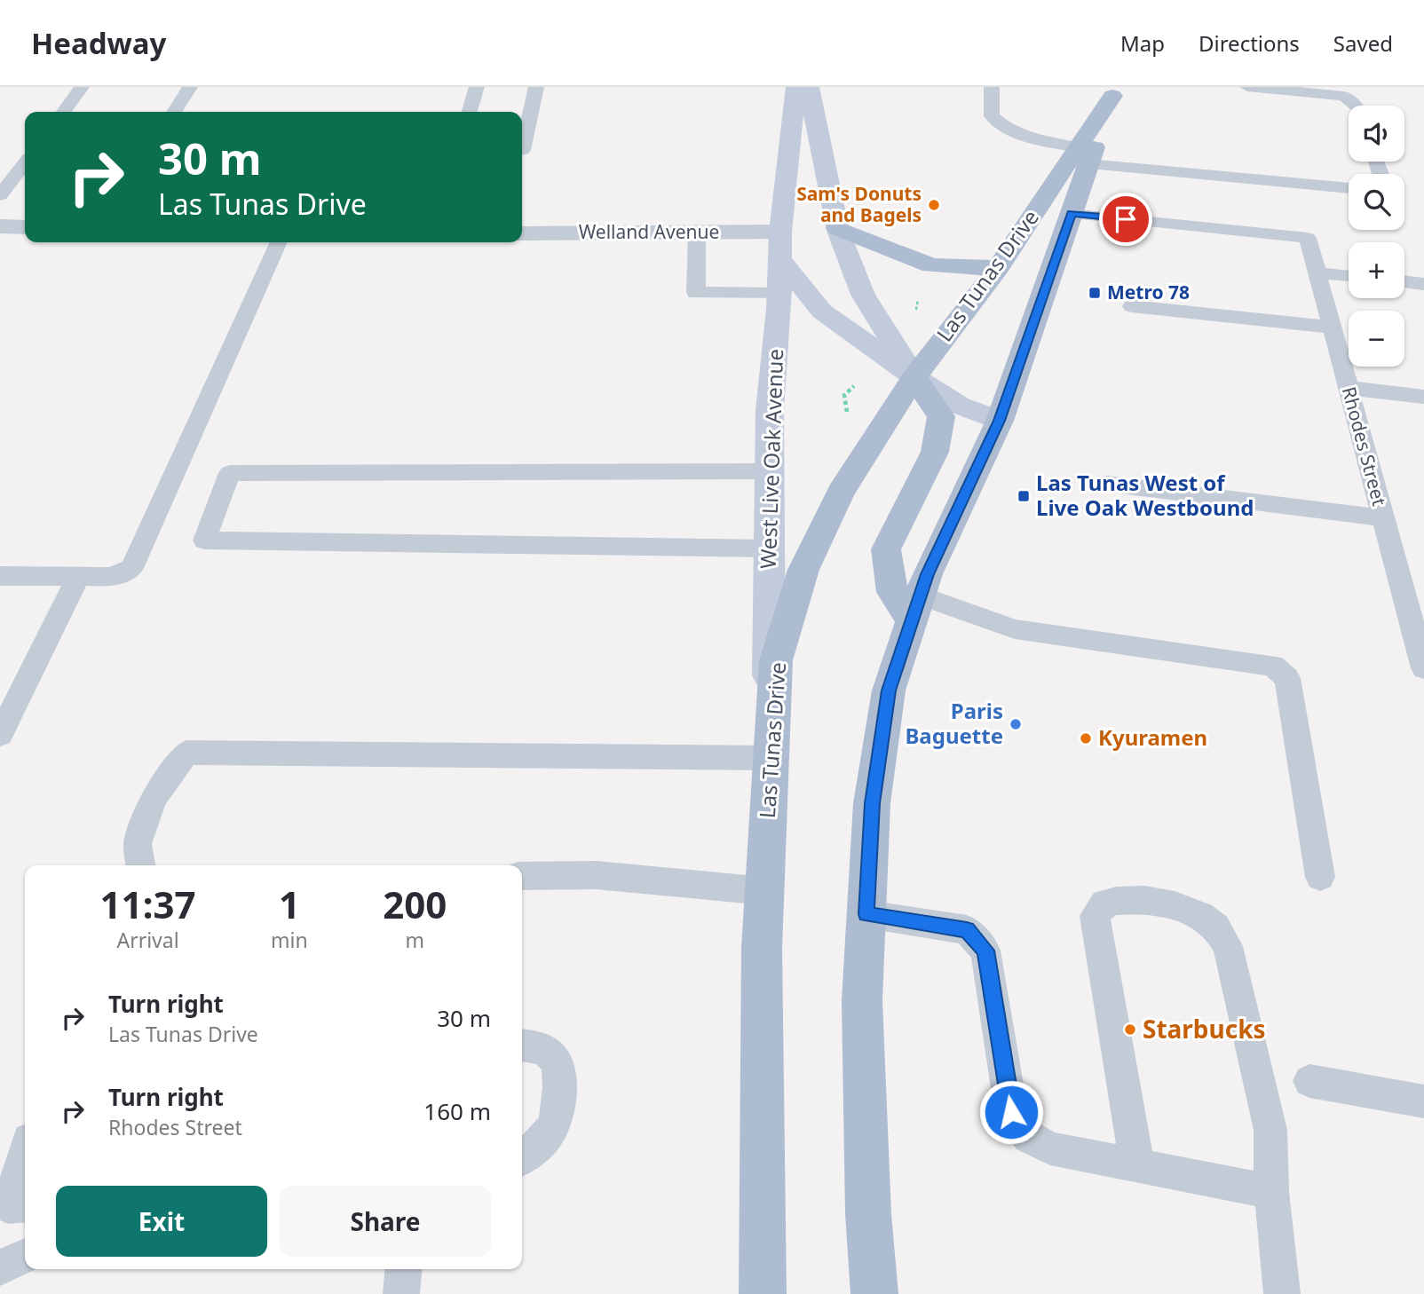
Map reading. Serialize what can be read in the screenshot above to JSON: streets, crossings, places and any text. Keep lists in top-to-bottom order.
{
  "streets": {
    "main road": ["Las Tunas Drive"],
    "street": ["Welland Avenue", "West Live Oak Avenue"],
    "lane": ["Rhodes Street"]
  },
  "crossings": [
    ["Welland Avenue", "West Live Oak Avenue"],
    ["Las Tunas Drive", "Rhodes Street"],
    ["Las Tunas Drive", "West Live Oak Avenue"]
  ],
  "places": {
    "other": [
      "Sam's Donuts and Bagels",
      "Paris Baguette",
      "Kyuramen",
      "Starbucks"
    ],
    "transit": ["Metro 78", "Las Tunas West of Live Oak Westbound"]
  },
  "page": {
    "header": "Headway",
    "nav": ["Map", "Directions", "Saved"],
    "map_buttons": ["+", "−"],
    "turn": ["30 m", "Las Tunas Drive"],
    "eta": [
      "11:37",
      "Arrival",
      "1",
      "min",
      "200",
      "m"
    ],
    "list": [
      {
        "name": "Turn right",
        "note": "Las Tunas Drive",
        "value": "30 m"
      },
      {
        "name": "Turn right",
        "note": "Rhodes Street",
        "value": "160 m"
      }
    ],
    "buttons": ["Exit", "Share"]
  }
}
